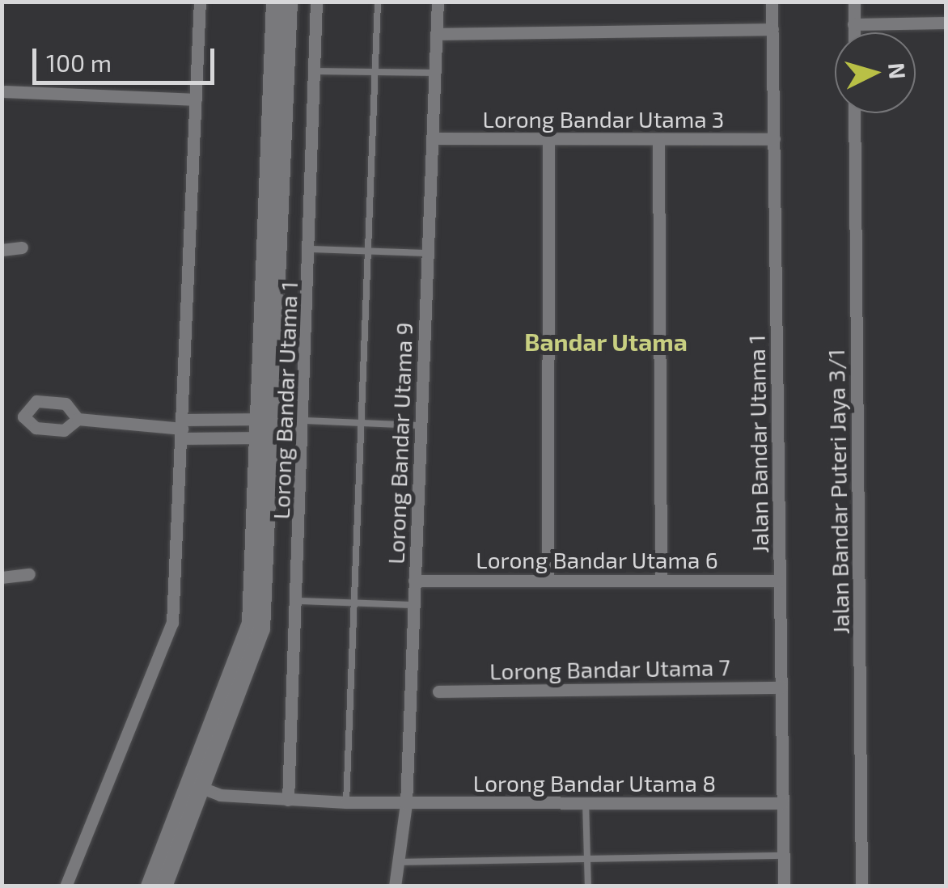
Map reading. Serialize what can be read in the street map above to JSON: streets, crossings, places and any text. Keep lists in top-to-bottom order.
{
  "streets": {
    "street": [
      "Lorong Bandar Utama 3",
      "Lorong Bandar Utama 1",
      "Lorong Bandar Utama 9",
      "Jalan Bandar Utama 1",
      "Jalan Bandar Puteri Jaya 3/1",
      "Lorong Bandar Utama 6",
      "Lorong Bandar Utama 7",
      "Lorong Bandar Utama 8"
    ]
  },
  "crossings": [
    ["Lorong Bandar Utama 3", "Lorong Bandar Utama 9"],
    ["Lorong Bandar Utama 3", "Jalan Bandar Utama 1"],
    ["Lorong Bandar Utama 1", "Lorong Bandar Utama 8"],
    ["Lorong Bandar Utama 9", "Lorong Bandar Utama 6"],
    ["Lorong Bandar Utama 9", "Lorong Bandar Utama 8"],
    ["Jalan Bandar Utama 1", "Lorong Bandar Utama 6"],
    ["Jalan Bandar Utama 1", "Lorong Bandar Utama 7"],
    ["Jalan Bandar Utama 1", "Lorong Bandar Utama 8"]
  ],
  "districts": ["Bandar Utama"],
  "scale_bar": "100 m",
  "north": "right"
}
